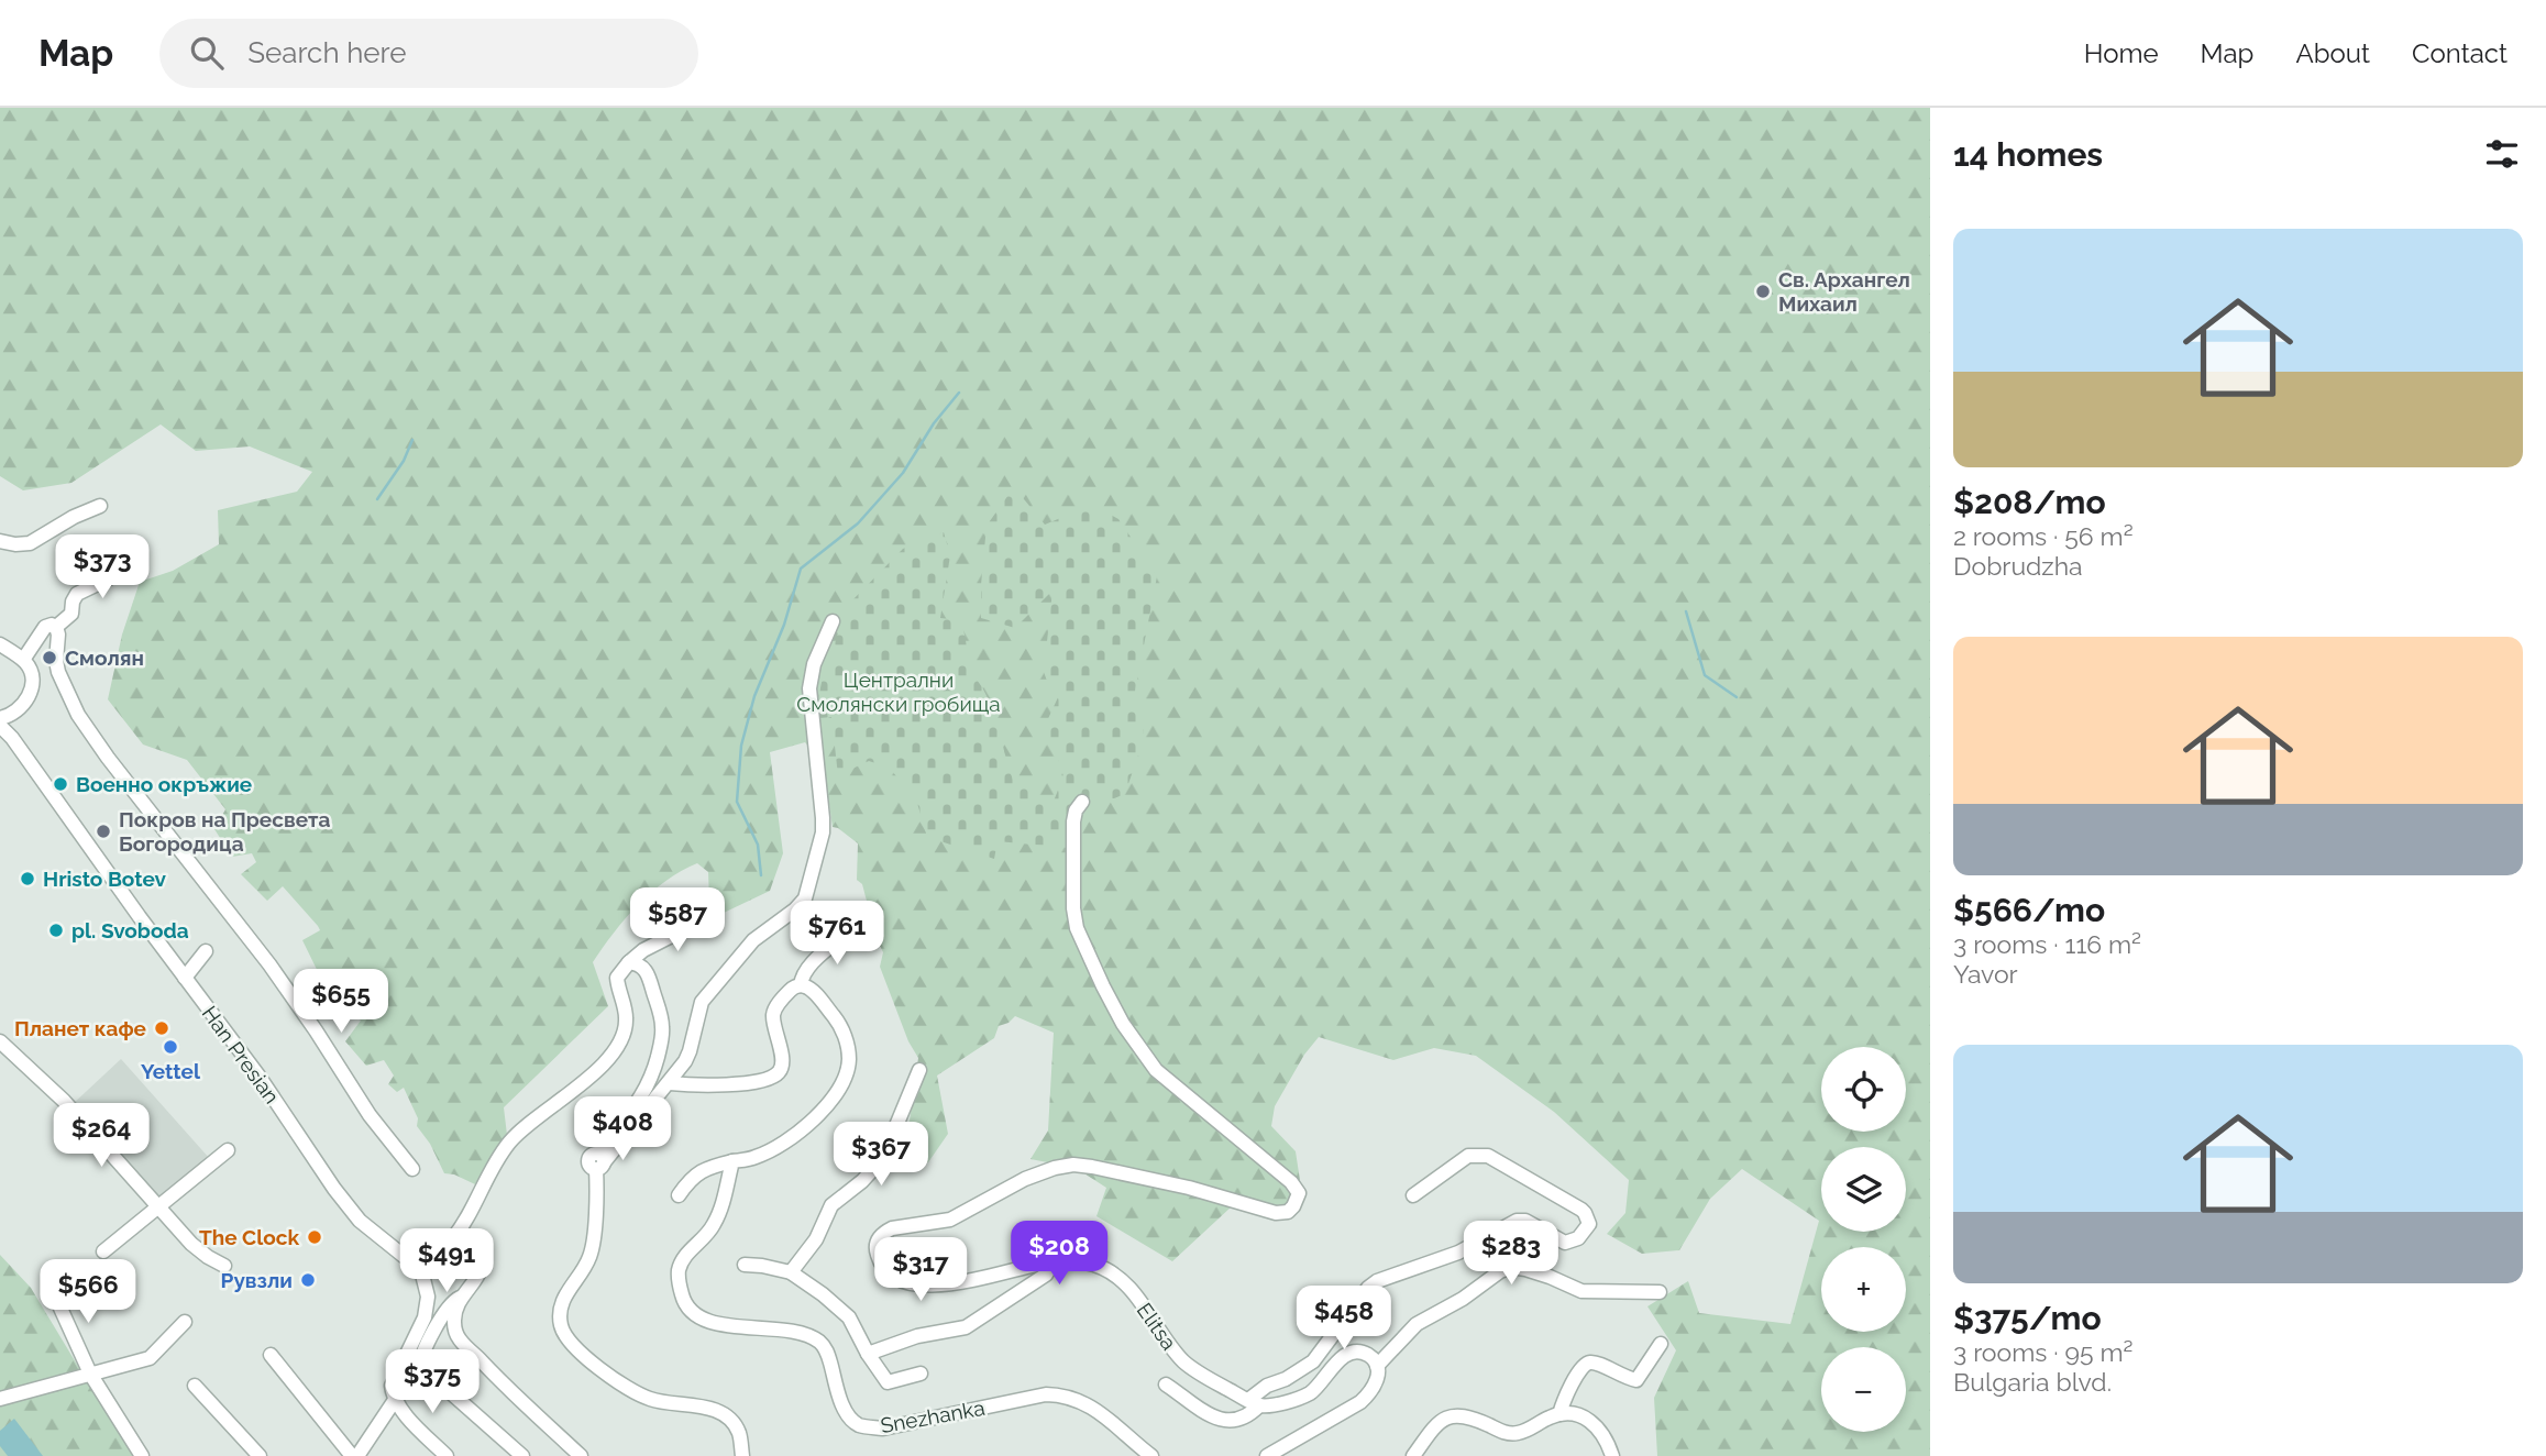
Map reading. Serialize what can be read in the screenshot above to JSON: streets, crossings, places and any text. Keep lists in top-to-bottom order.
{
  "streets": {
    "street": ["Han Presian", "Elitsa", "Snezhanka"]
  },
  "parks": ["Централни Смолянски гробища"],
  "places": [
    "Св. Архангел Михаил",
    "Смолян",
    "Военно окръжие",
    "Покров на Пресвета Богородица",
    "Hristo Botev",
    "pl. Svoboda",
    "Планет кафе",
    "Yettel",
    "The Clock",
    "Рувзли"
  ],
  "page": {
    "header": "Map",
    "search": "Search here",
    "nav": [
      "Home",
      "Map",
      "About",
      "Contact"
    ],
    "heading": "14 homes",
    "list": [
      {
        "name": "$208/mo",
        "note": "2 rooms · 56 m² · Dobrudzha"
      },
      {
        "name": "$566/mo",
        "note": "3 rooms · 116 m² · Yavor"
      },
      {
        "name": "$375/mo",
        "note": "3 rooms · 95 m² · Bulgaria blvd."
      }
    ],
    "price": [
      "$373",
      "$587",
      "$761",
      "$655",
      "$408",
      "$264",
      "$367",
      "$208",
      "$283",
      "$491",
      "$317",
      "$566",
      "$458",
      "$375"
    ],
    "map_buttons": ["+", "−"]
  }
}
